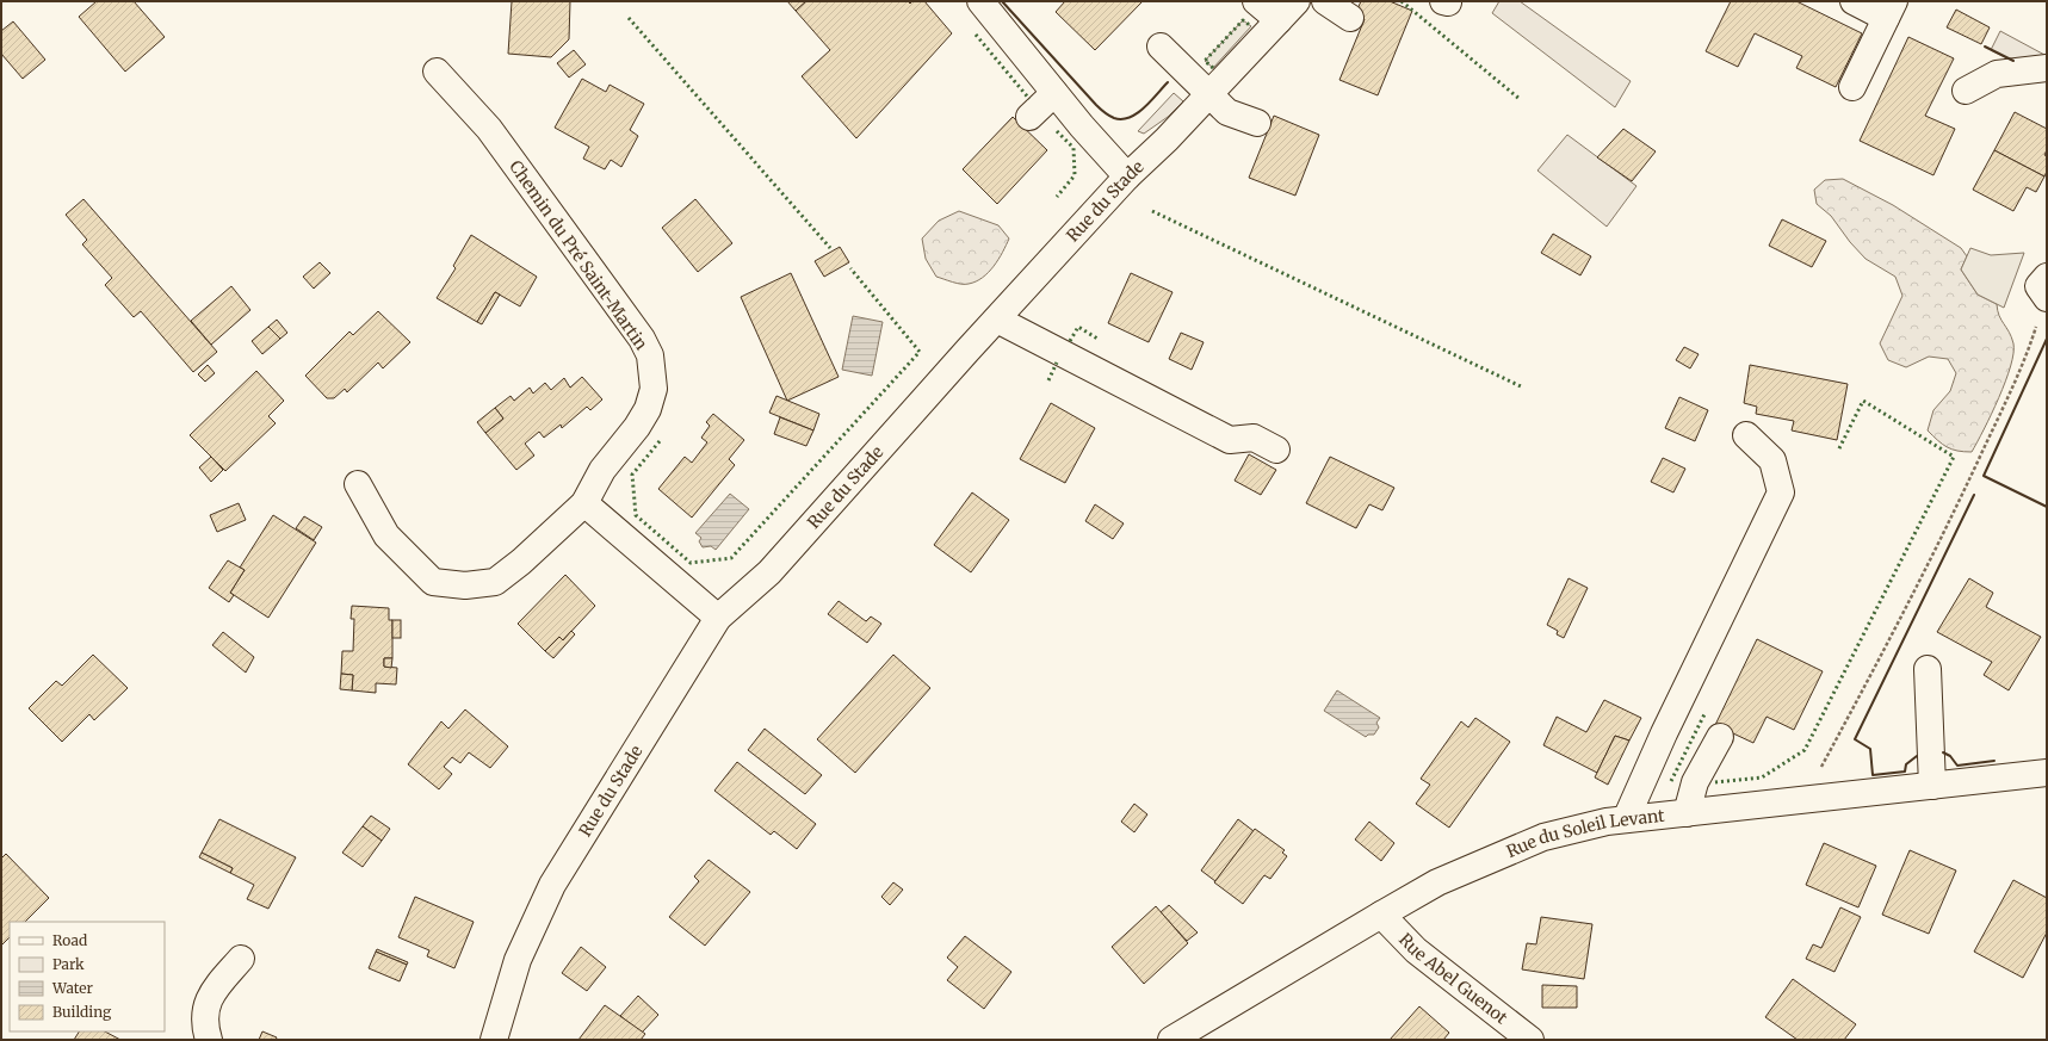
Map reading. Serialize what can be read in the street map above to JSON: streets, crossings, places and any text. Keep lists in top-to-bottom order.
{
  "streets": {
    "street": [
      "Rue du Stade",
      "Chemin du Pré Saint-Martin",
      "Rue du Soleil Levant",
      "Rue Abel Guenot"
    ]
  },
  "crossings": [
    ["Rue du Soleil Levant", "Rue Abel Guenot"]
  ],
  "legend": [
    "Road",
    "Park",
    "Water",
    "Building"
  ]
}
